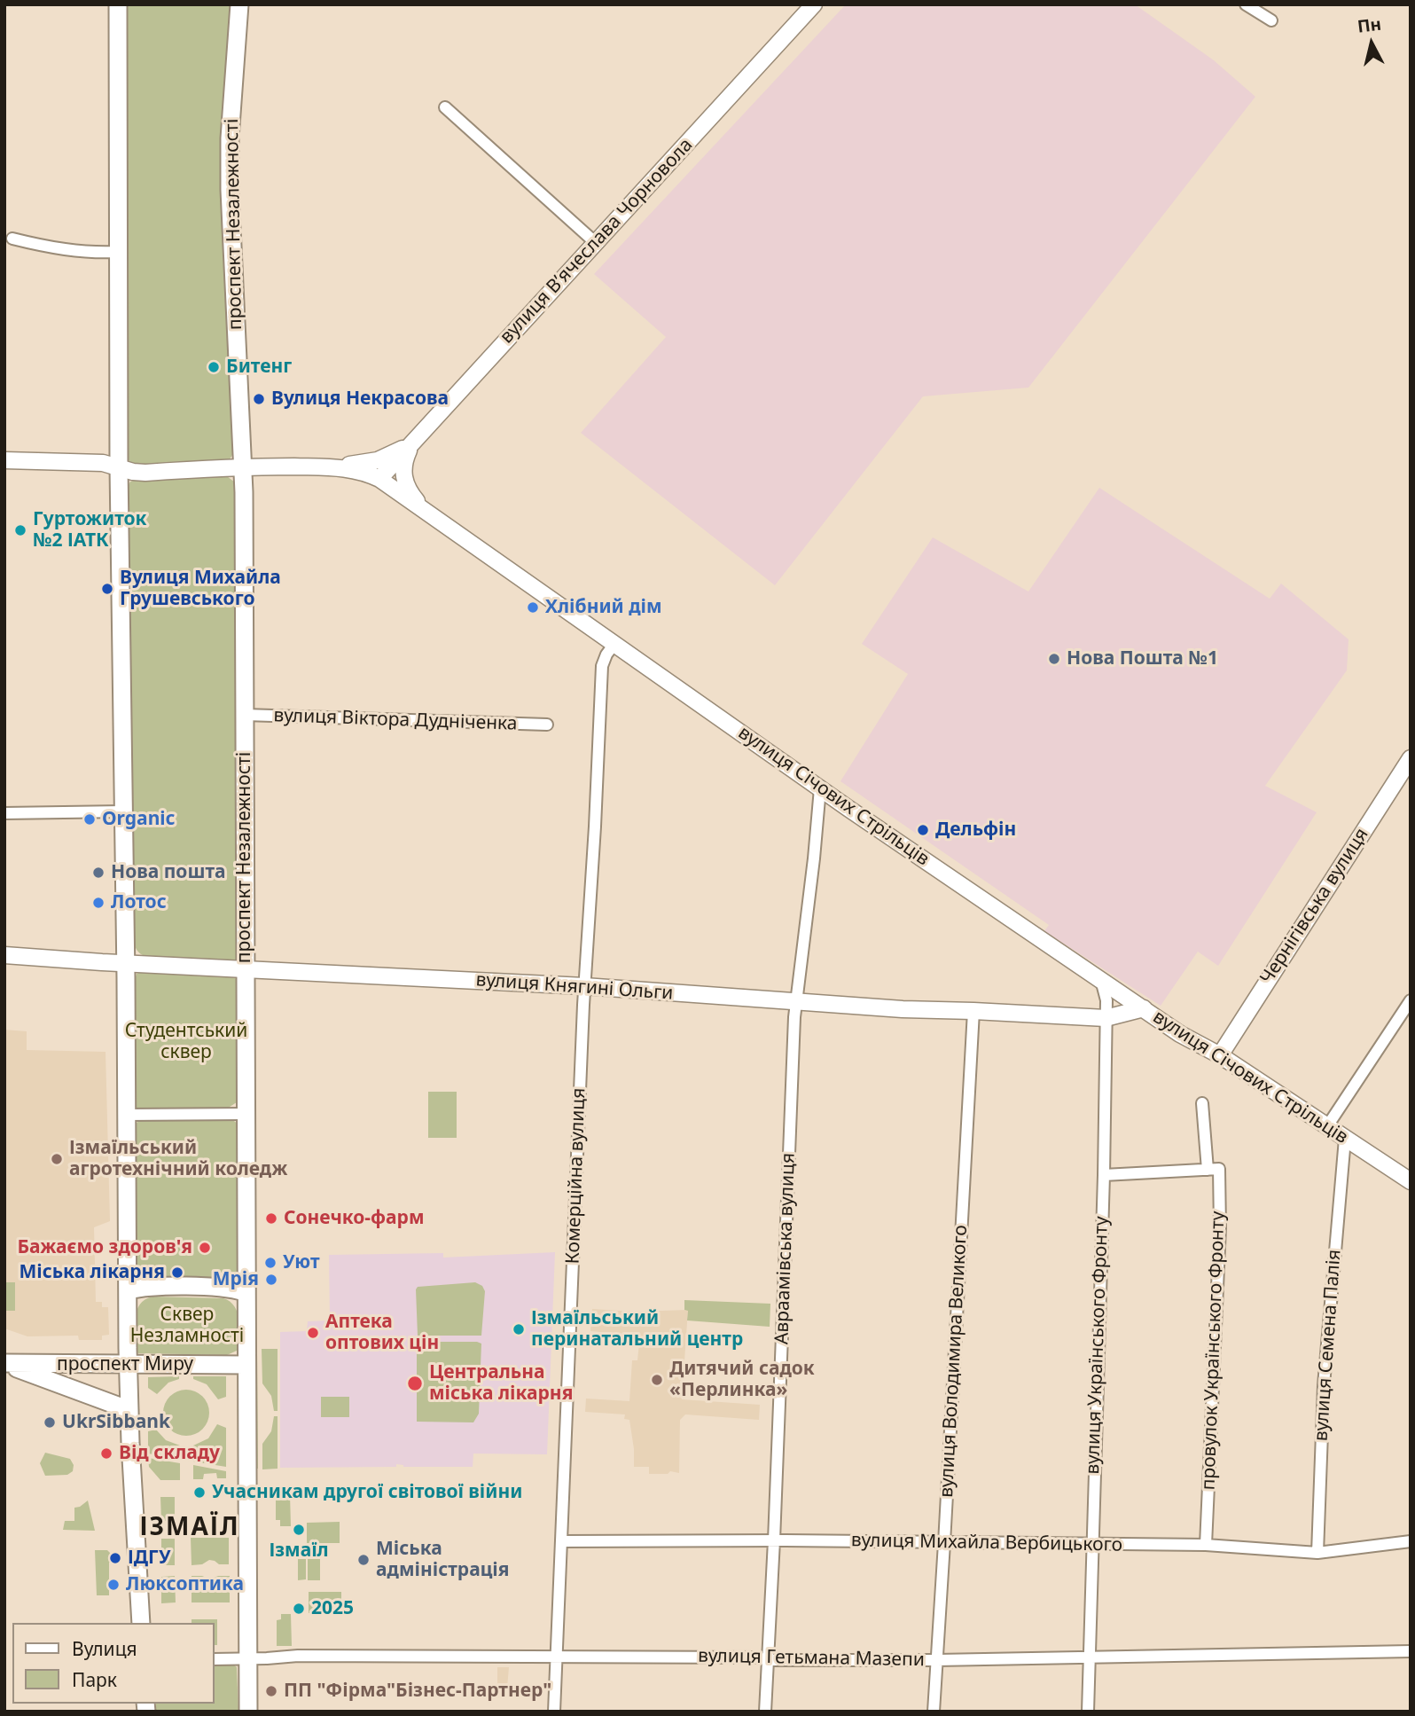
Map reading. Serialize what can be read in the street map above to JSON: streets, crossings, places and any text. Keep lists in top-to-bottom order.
{
  "streets": {
    "main road": ["проспект Незалежності", "проспект Миру"],
    "street": [
      "вулиця Вʼячеслава Чорновола",
      "вулиця Віктора Дудніченка",
      "вулиця Січових Стрільців",
      "Чернігівська вулиця",
      "вулиця Княгині Ольги",
      "Комерційна вулиця",
      "Авраамівська вулиця",
      "вулиця Українського Фронту",
      "вулиця Семена Палія",
      "провулок Українського Фронту",
      "вулиця Володимира Великого",
      "вулиця Михайла Вербицького",
      "вулиця Гетьмана Мазепи"
    ]
  },
  "crossings": [
    ["проспект Незалежності", "вулиця Віктора Дудніченка"],
    ["проспект Незалежності", "вулиця Січових Стрільців"],
    ["проспект Незалежності", "вулиця Княгині Ольги"],
    ["проспект Незалежності", "проспект Миру"],
    ["проспект Незалежності", "вулиця Гетьмана Мазепи"],
    ["вулиця Вʼячеслава Чорновола", "вулиця Січових Стрільців"],
    ["вулиця Січових Стрільців", "Чернігівська вулиця"],
    ["вулиця Січових Стрільців", "вулиця Княгині Ольги"],
    ["вулиця Січових Стрільців", "Комерційна вулиця"],
    ["вулиця Січових Стрільців", "Авраамівська вулиця"],
    ["вулиця Січових Стрільців", "вулиця Українського Фронту"],
    ["вулиця Січових Стрільців", "вулиця Семена Палія"],
    ["вулиця Княгині Ольги", "Комерційна вулиця"],
    ["вулиця Княгині Ольги", "Авраамівська вулиця"],
    ["вулиця Княгині Ольги", "вулиця Українського Фронту"],
    ["вулиця Княгині Ольги", "вулиця Володимира Великого"],
    ["Комерційна вулиця", "вулиця Михайла Вербицького"],
    ["Комерційна вулиця", "вулиця Гетьмана Мазепи"],
    ["Авраамівська вулиця", "вулиця Михайла Вербицького"],
    ["Авраамівська вулиця", "вулиця Гетьмана Мазепи"],
    ["вулиця Українського Фронту", "вулиця Михайла Вербицького"],
    ["вулиця Українського Фронту", "вулиця Гетьмана Мазепи"],
    ["вулиця Семена Палія", "вулиця Михайла Вербицького"],
    ["провулок Українського Фронту", "вулиця Михайла Вербицького"],
    ["вулиця Володимира Великого", "вулиця Михайла Вербицького"],
    ["вулиця Володимира Великого", "вулиця Гетьмана Мазепи"]
  ],
  "districts": ["ІЗМАЇЛ"],
  "parks": ["Студентський сквер", "Сквер Незламності"],
  "places": [
    "Битенг",
    "Вулиця Некрасова",
    "Гуртожиток №2 ІАТК",
    "Вулиця Михайла Грушевського",
    "Хлібний дім",
    "Нова Пошта №1",
    "Organic",
    "Дельфін",
    "Нова пошта",
    "Лотос",
    "Ізмаїльський агротехнічний коледж",
    "Сонечко-фарм",
    "Бажаємо здоров'я",
    "Уют",
    "Міська лікарня",
    "Мрія",
    "Ізмаїльський перинатальний центр",
    "Аптека оптових цін",
    "Дитячий садок «Перлинка»",
    "Центральна міська лікарня",
    "UkrSibbank",
    "Від складу",
    "Учасникам другої світової війни",
    "Ізмаїл",
    "ІДГУ",
    "Міська адміністрація",
    "Люксоптика",
    "2025",
    "ПП \"Фірма\"Бізнес-Партнер\""
  ],
  "legend": ["Вулиця", "Парк"],
  "north": "top"
}
